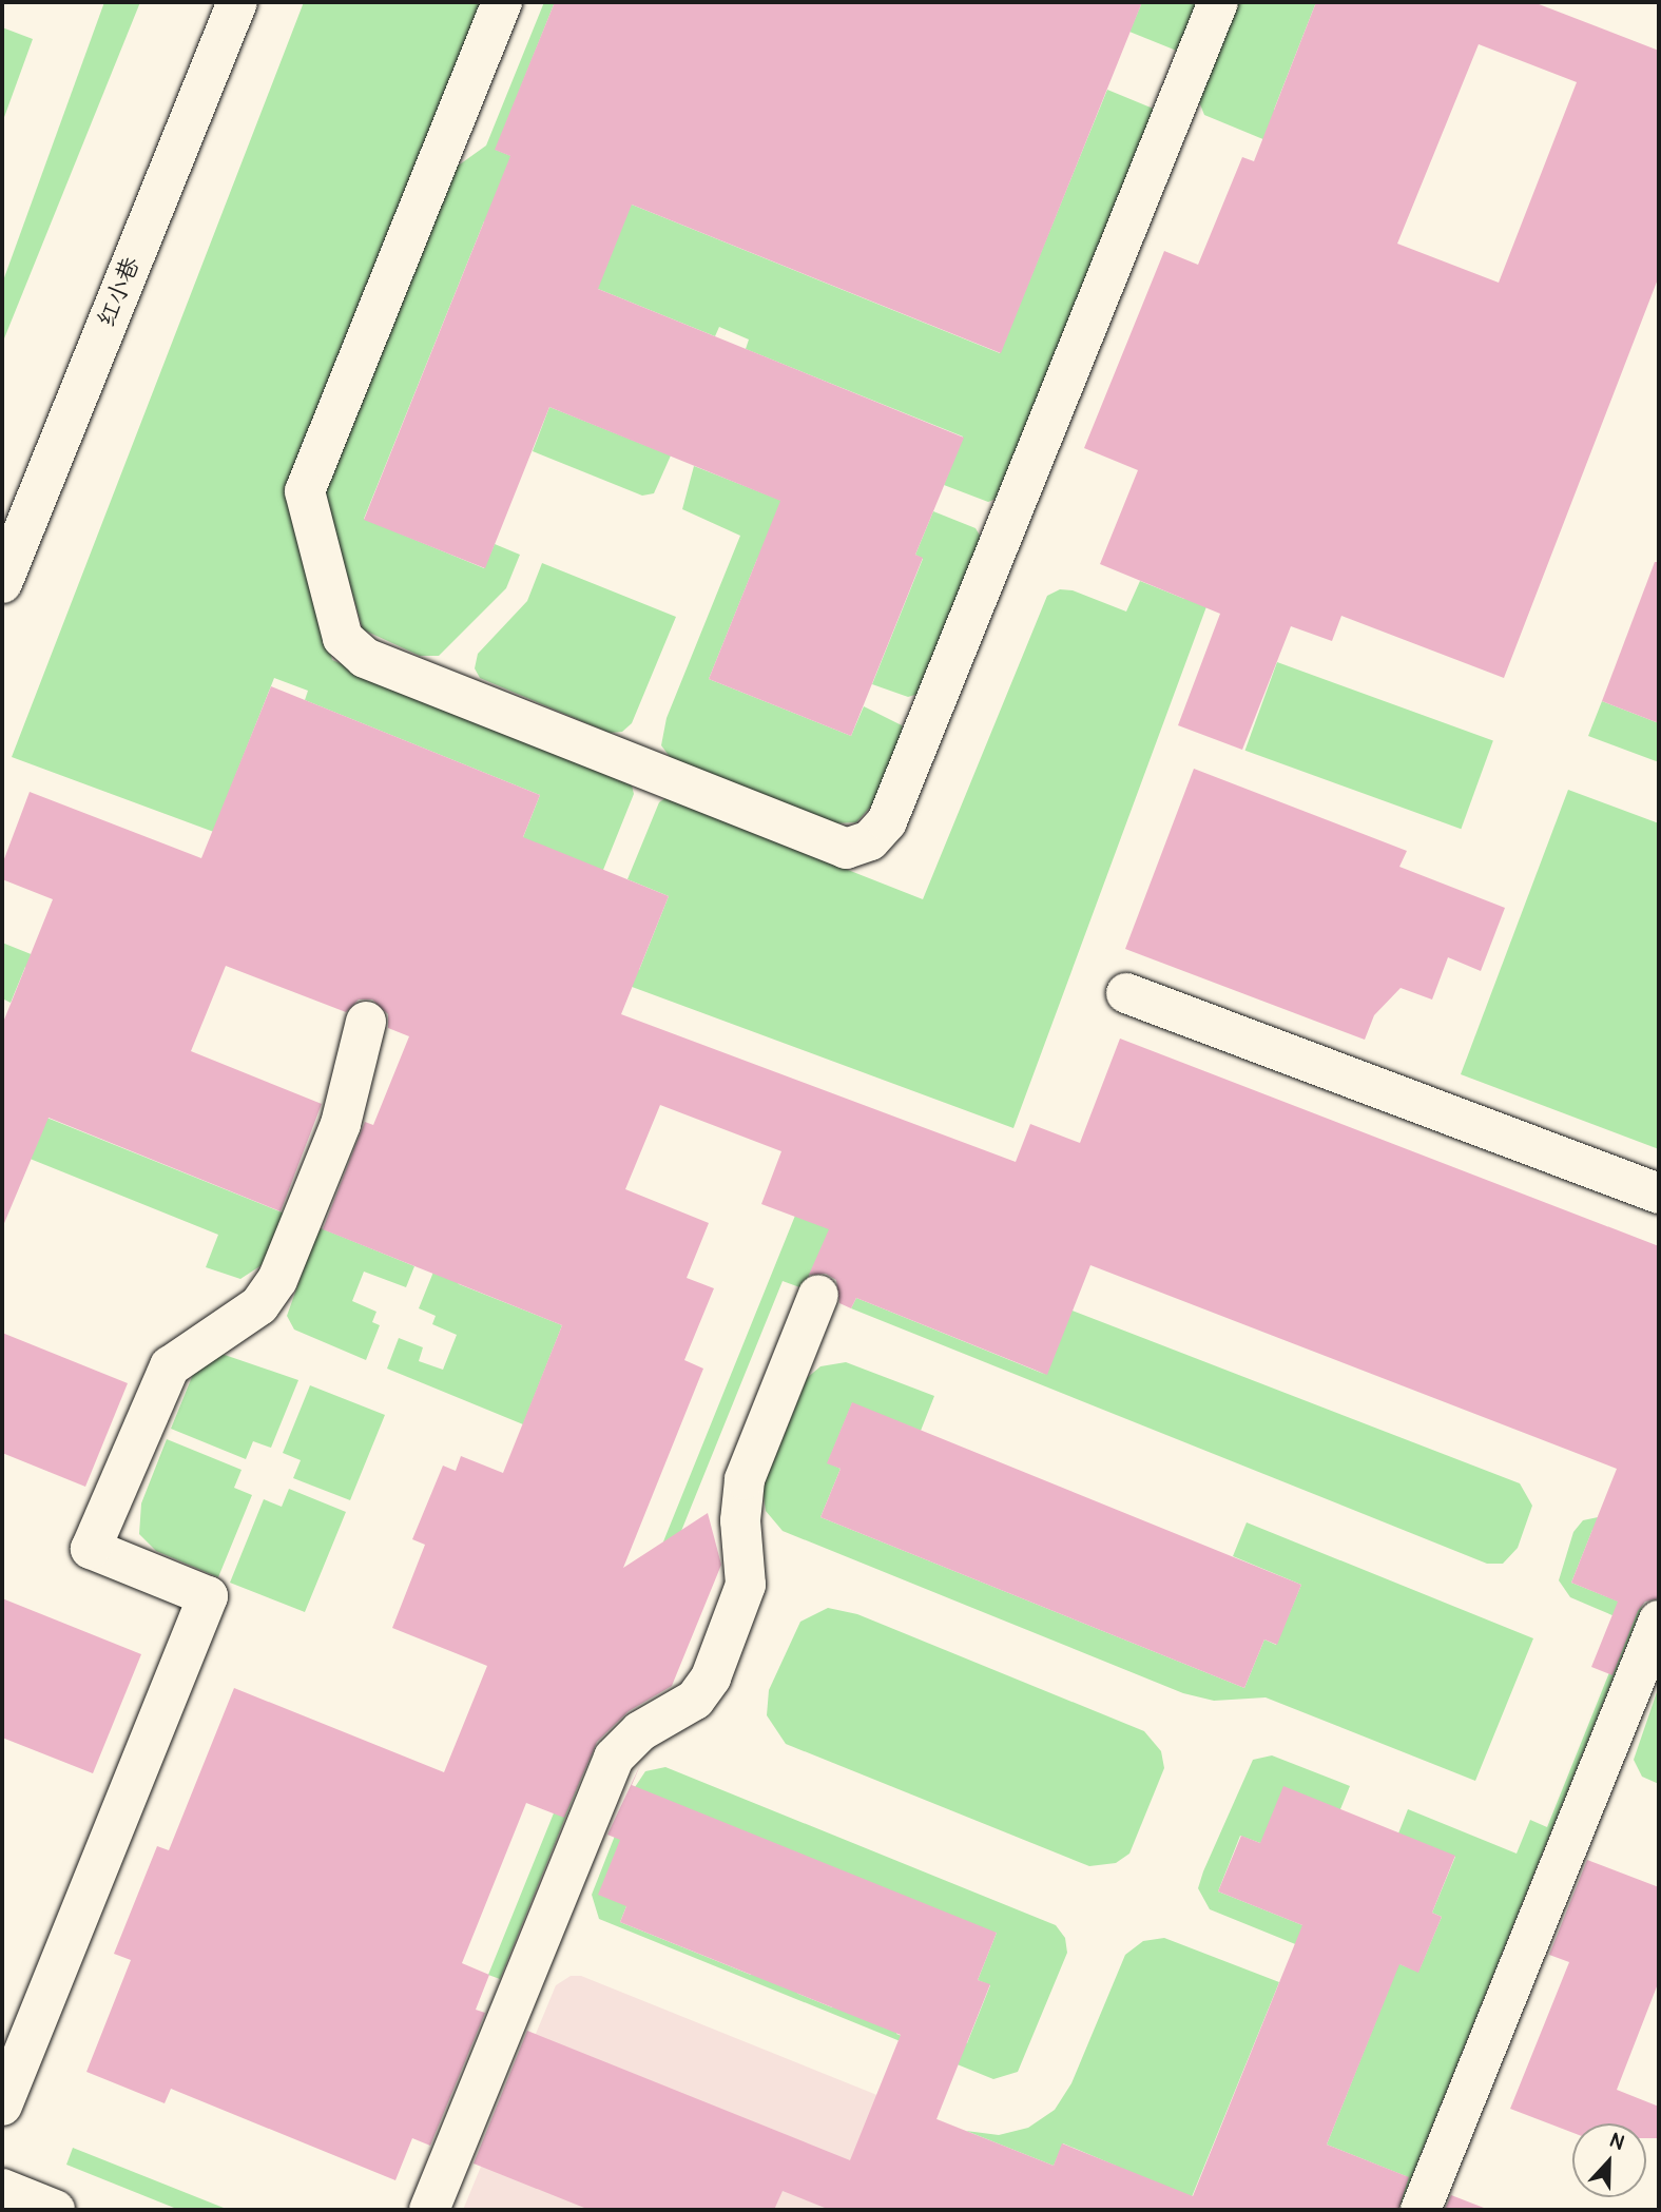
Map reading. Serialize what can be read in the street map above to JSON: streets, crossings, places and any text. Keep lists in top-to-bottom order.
{
  "streets": {
    "street": ["红小巷"]
  },
  "north": "top"
}
